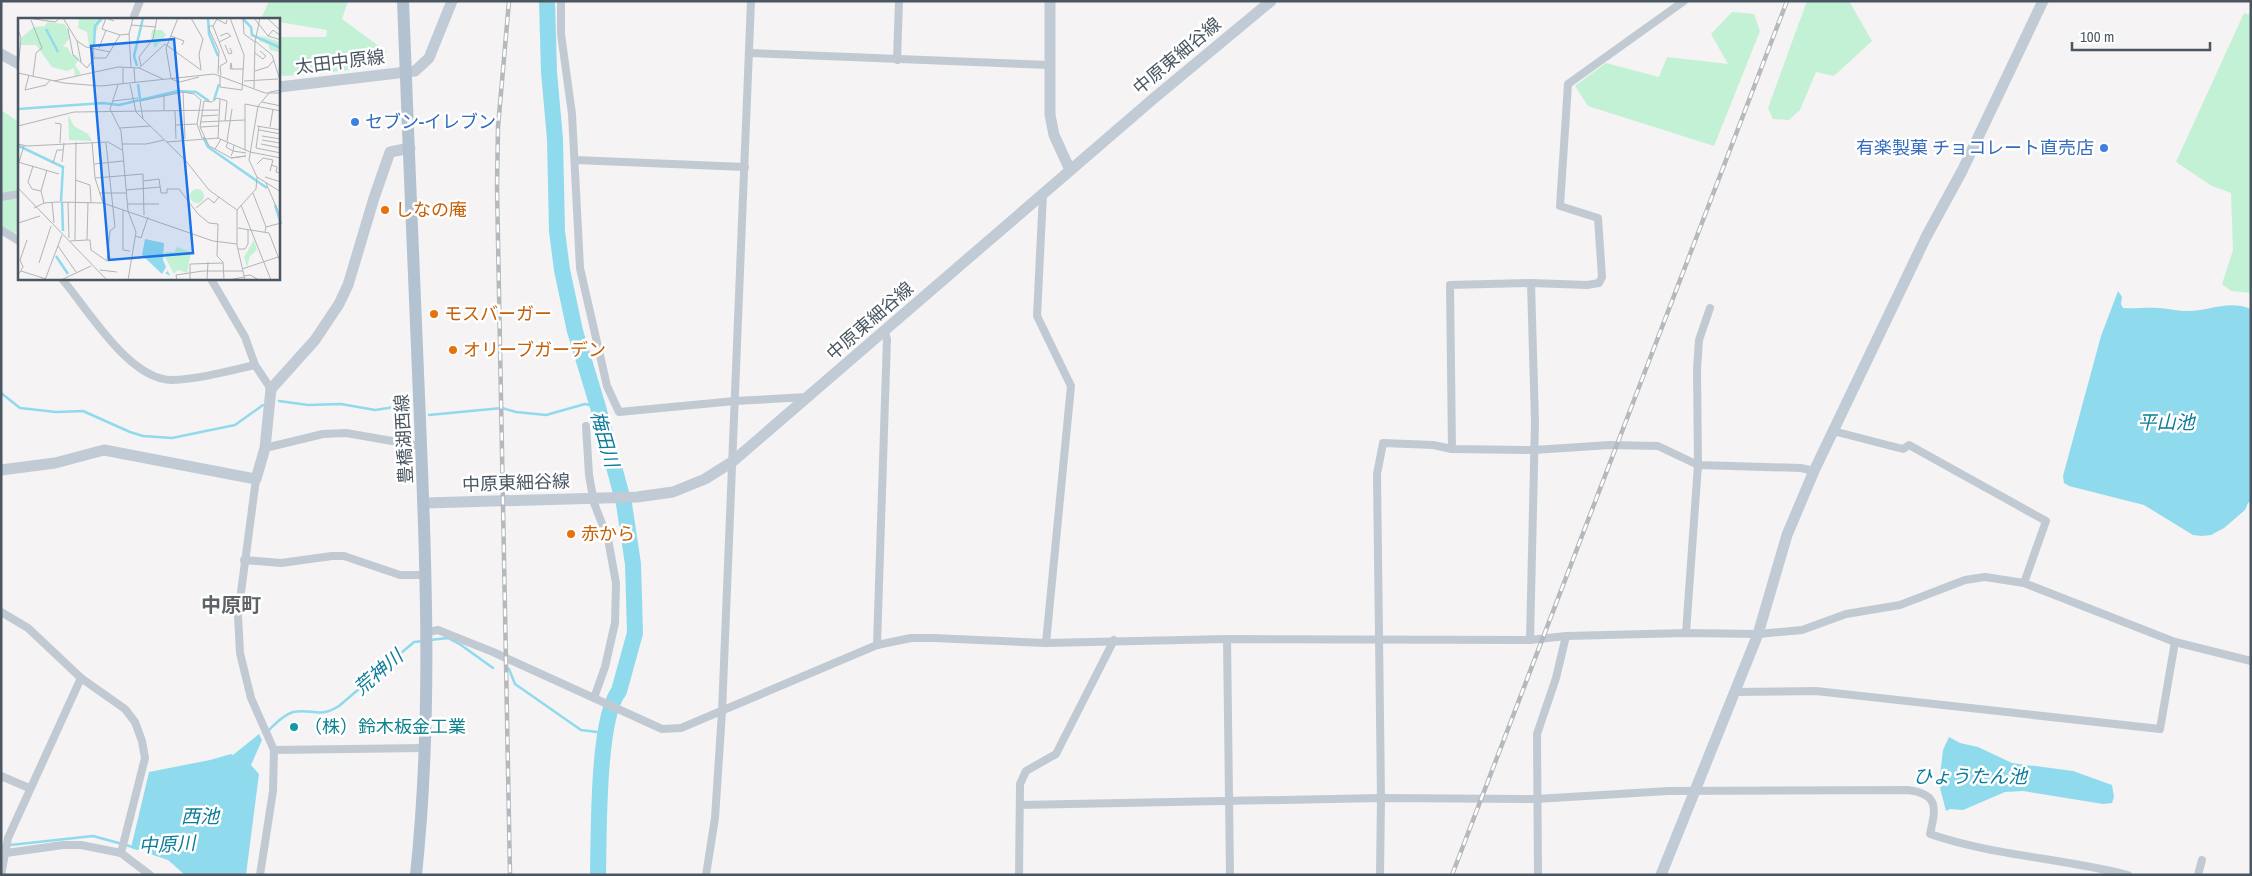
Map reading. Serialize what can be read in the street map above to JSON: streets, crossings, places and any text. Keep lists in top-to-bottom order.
{
  "streets": {
    "main road": ["豊橋湖西線"],
    "street": ["中原東細谷線", "太田中原線"]
  },
  "crossings": [
    ["中原東細谷線", "豊橋湖西線"],
    ["太田中原線", "豊橋湖西線"]
  ],
  "districts": ["中原町"],
  "water": [
    "平山池",
    "梅田川",
    "荒神川",
    "ひょうたん池",
    "西池",
    "中原川"
  ],
  "places": [
    "セブン-イレブン",
    "有楽製菓 チョコレート直売店",
    "しなの庵",
    "モスバーガー",
    "オリーブガーデン",
    "赤から",
    "（株）鈴木板金工業"
  ],
  "scale_bar": "100 m"
}
